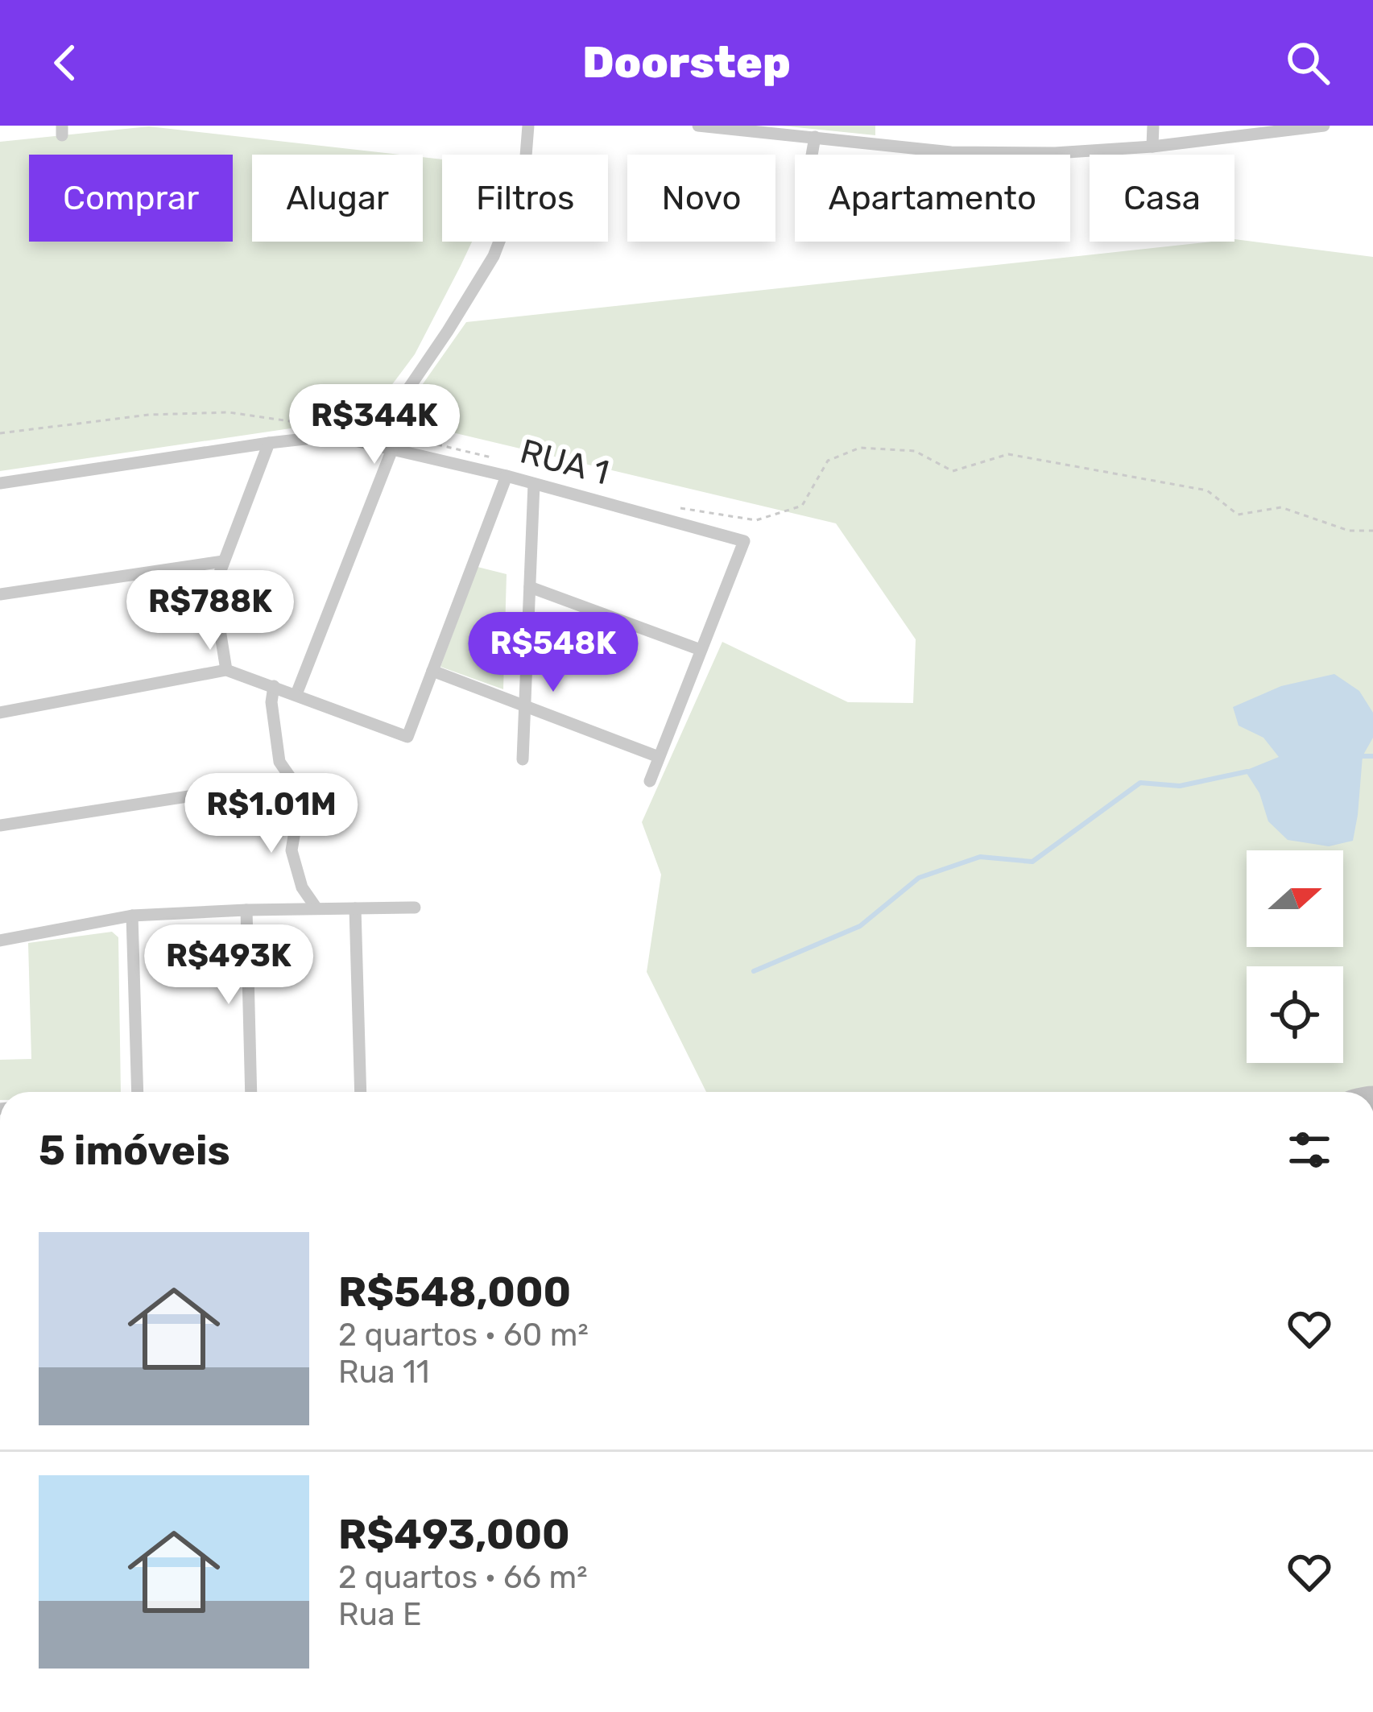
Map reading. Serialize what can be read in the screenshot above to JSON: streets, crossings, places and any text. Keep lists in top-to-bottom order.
{
  "streets": {
    "street": ["RUA 1"]
  },
  "north": "right",
  "page": {
    "header": "Doorstep",
    "chip": [
      "Comprar",
      "Alugar",
      "Filtros",
      "Novo",
      "Apartamento",
      "Casa"
    ],
    "price": [
      "R$344K",
      "R$788K",
      "R$548K",
      "R$1.01M",
      "R$493K"
    ],
    "heading": "5 imóveis",
    "list": [
      {
        "name": "R$548,000",
        "note": "2 quartos · 60 m² · Rua 11"
      },
      {
        "name": "R$493,000",
        "note": "2 quartos · 66 m² · Rua E"
      }
    ]
  }
}
